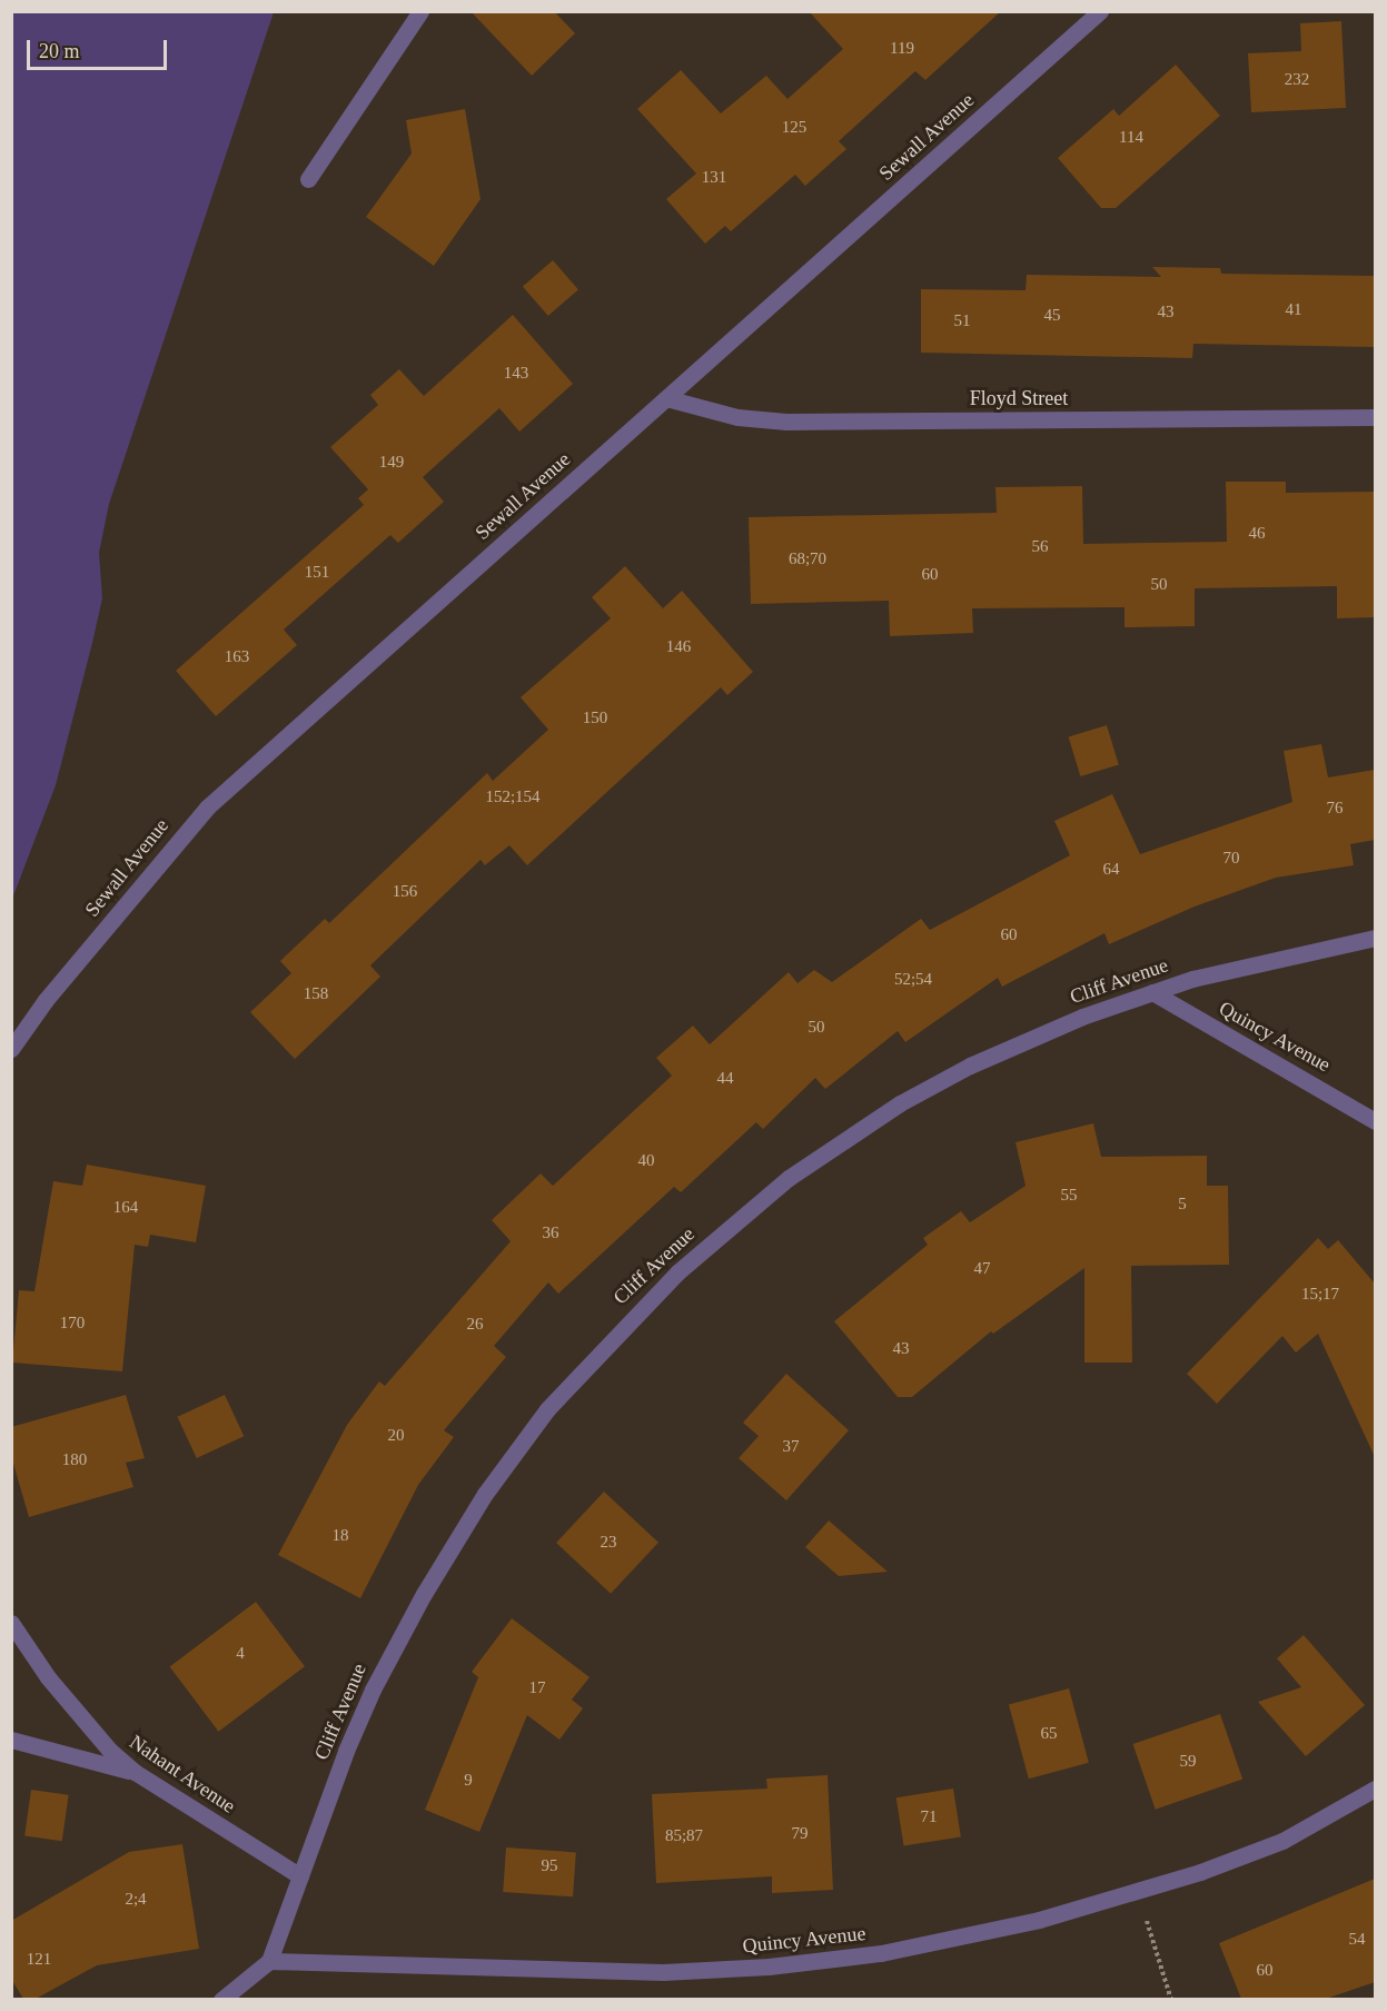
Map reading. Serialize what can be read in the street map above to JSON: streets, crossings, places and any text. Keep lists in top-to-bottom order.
{
  "streets": {
    "street": [
      "Sewall Avenue",
      "Floyd Street",
      "Cliff Avenue",
      "Quincy Avenue",
      "Nahant Avenue"
    ]
  },
  "crossings": [
    ["Sewall Avenue", "Floyd Street"],
    ["Cliff Avenue", "Quincy Avenue"],
    ["Cliff Avenue", "Nahant Avenue"]
  ],
  "house_numbers": [
    "119",
    "232",
    "125",
    "114",
    "131",
    "41",
    "43",
    "45",
    "51",
    "143",
    "149",
    "46",
    "56",
    "68;70",
    "151",
    "60",
    "50",
    "146",
    "163",
    "150",
    "152;154",
    "76",
    "70",
    "64",
    "156",
    "60",
    "52;54",
    "158",
    "50",
    "44",
    "40",
    "55",
    "5",
    "164",
    "36",
    "47",
    "15;17",
    "170",
    "26",
    "43",
    "20",
    "37",
    "180",
    "18",
    "23",
    "4",
    "17",
    "65",
    "59",
    "9",
    "71",
    "79",
    "85;87",
    "95",
    "2;4",
    "54",
    "121",
    "60"
  ],
  "scale_bar": "20 m"
}
